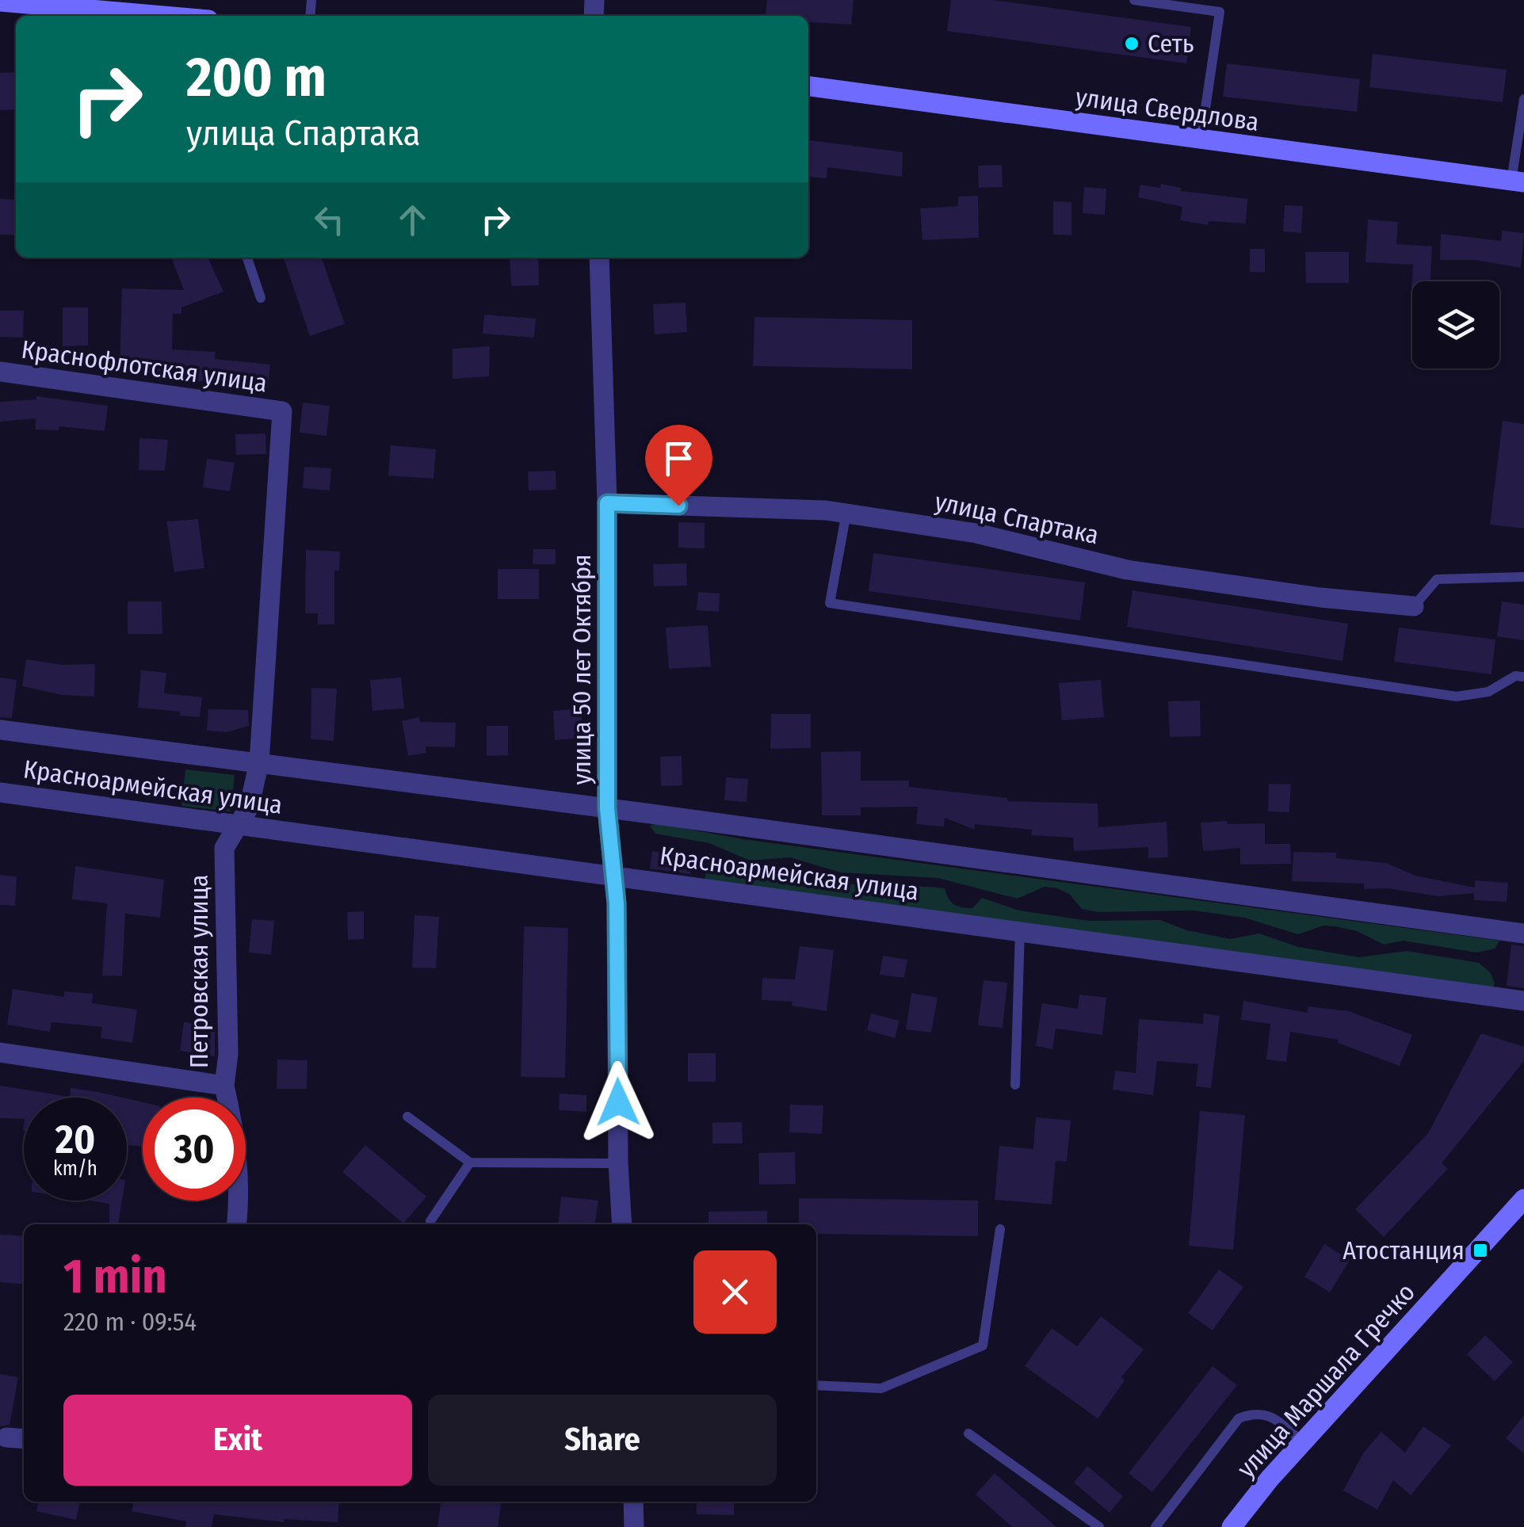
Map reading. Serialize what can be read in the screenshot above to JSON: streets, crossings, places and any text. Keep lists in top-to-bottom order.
{
  "streets": {
    "main road": ["улица Свердлова", "улица Маршала Гречко"],
    "street": [
      "Краснофлотская улица",
      "улица Спартака",
      "улица 50 лет Октября",
      "Красноармейская улица",
      "Петровская улица"
    ]
  },
  "crossings": [
    ["Краснофлотская улица", "Петровская улица"],
    ["улица Спартака", "улица 50 лет Октября"],
    ["улица 50 лет Октября", "Красноармейская улица"],
    ["Красноармейская улица", "Петровская улица"]
  ],
  "places": {
    "other": ["Сеть"],
    "transit": ["Атостанция"]
  },
  "page": {
    "turn": ["200 m", "улица Спартака"],
    "speed": "20 km/h",
    "limit": "30",
    "heading": ["1 min", "220 m · 09:54"],
    "buttons": ["Exit", "Share"]
  }
}
